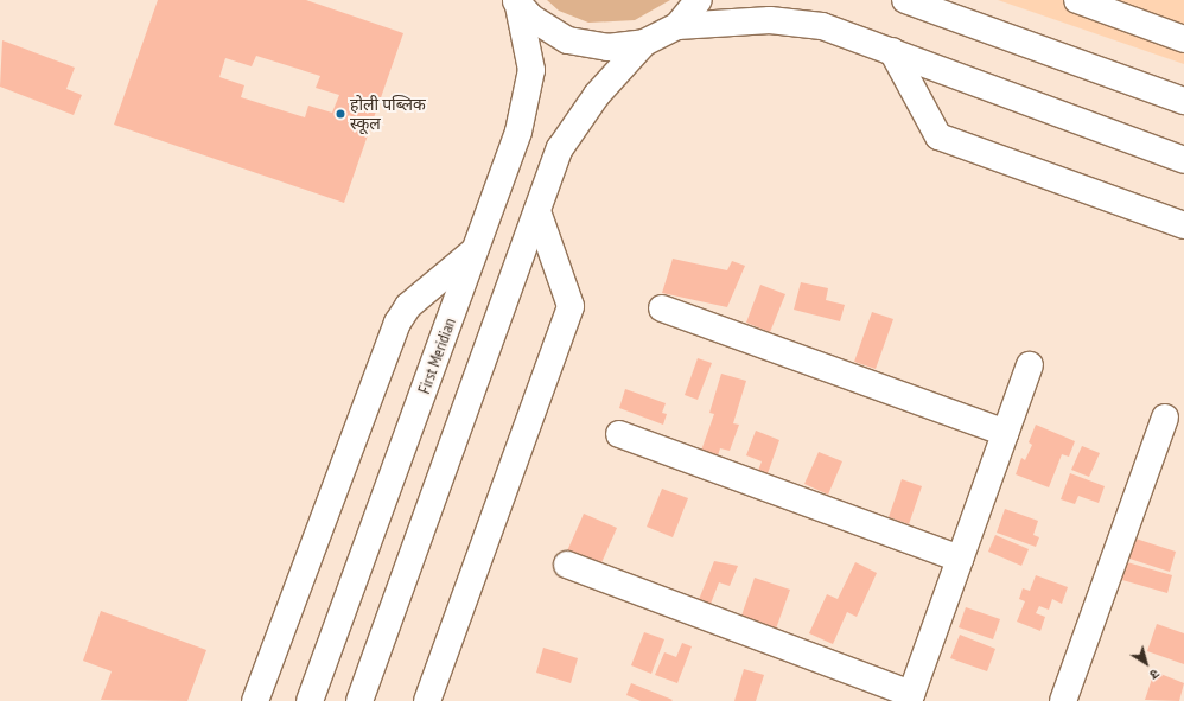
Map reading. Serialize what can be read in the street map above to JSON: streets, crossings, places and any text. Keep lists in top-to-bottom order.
{
  "streets": {
    "street": ["First Meridian"]
  },
  "places": ["होली पब्लिक स्कूल"],
  "north": "bottom right"
}
